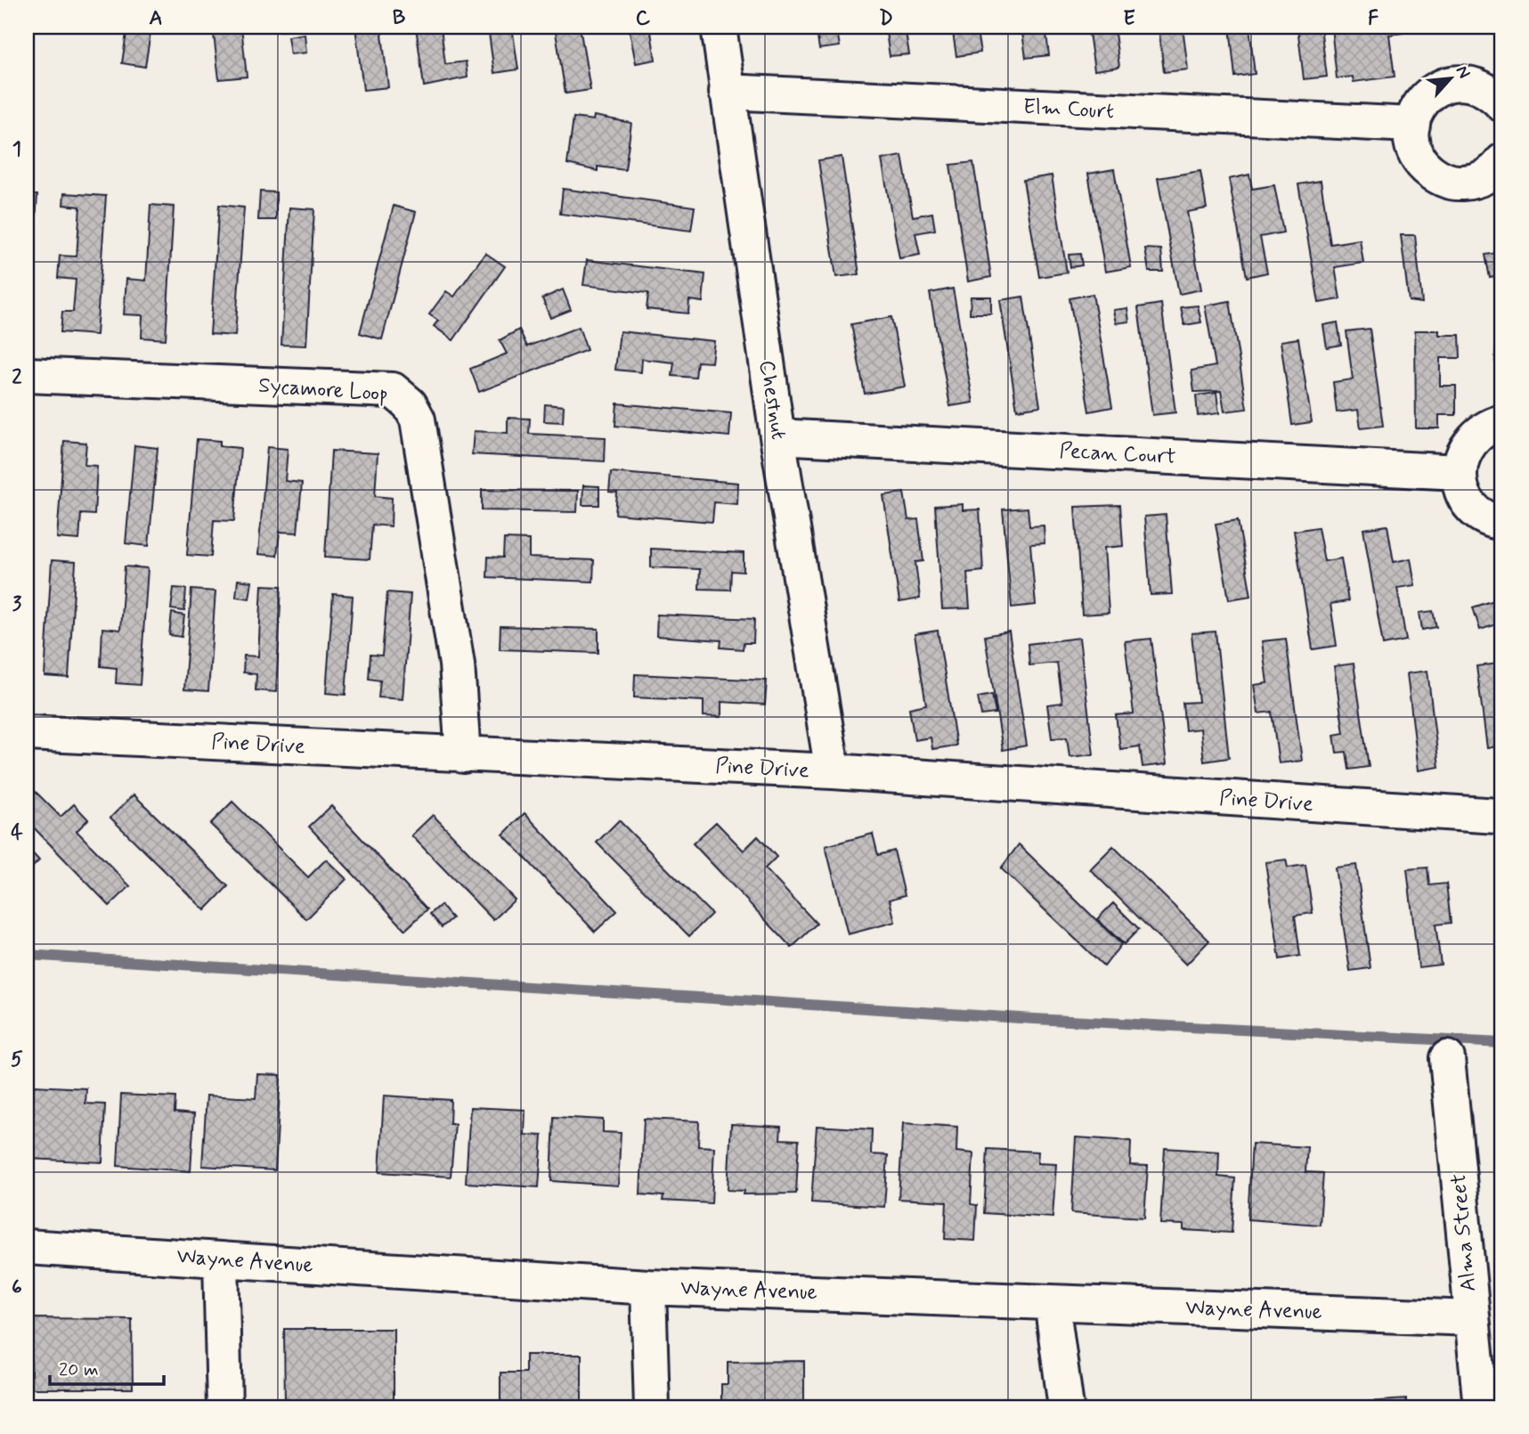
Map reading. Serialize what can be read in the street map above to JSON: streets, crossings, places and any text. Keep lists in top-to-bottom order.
{
  "streets": {
    "street": [
      "Elm Court",
      "Sycamore Loop",
      "Chestnut",
      "Pecan Court",
      "Pine Drive",
      "Alma Street",
      "Wayne Avenue"
    ]
  },
  "crossings": [
    ["Elm Court", "Chestnut"],
    ["Sycamore Loop", "Pine Drive"],
    ["Chestnut", "Pecan Court"],
    ["Chestnut", "Pine Drive"],
    ["Alma Street", "Wayne Avenue"]
  ],
  "scale_bar": "20 m",
  "north": "top right",
  "grid": {
    "columns": [
      "A",
      "B",
      "C",
      "D",
      "E",
      "F"
    ],
    "rows": [
      "1",
      "2",
      "3",
      "4",
      "5",
      "6"
    ]
  }
}
